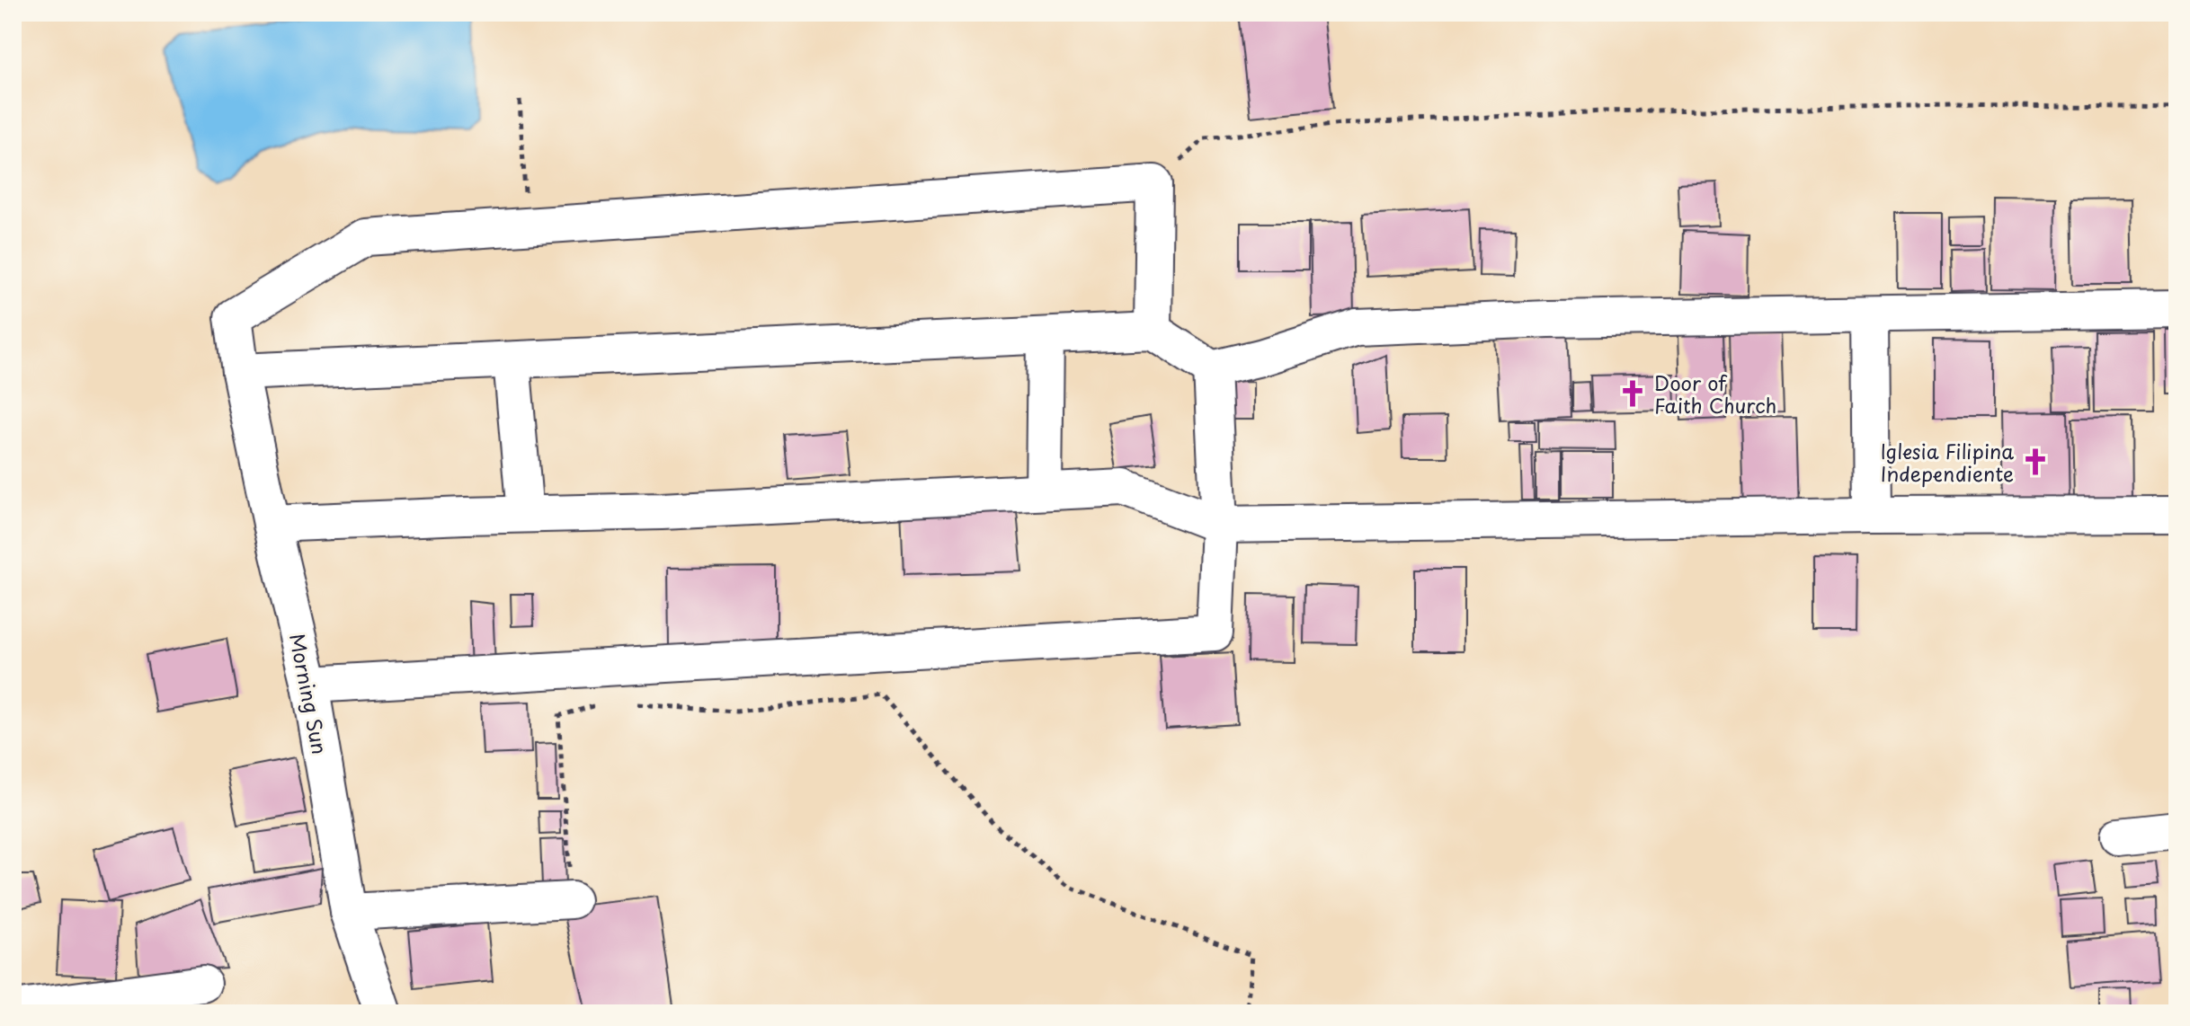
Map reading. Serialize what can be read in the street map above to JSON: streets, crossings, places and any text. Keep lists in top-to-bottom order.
{
  "streets": {
    "street": ["Morning Sun"]
  },
  "places": {
    "church": ["Door of Faith Church", "Iglesia Filipina Independiente"]
  }
}
